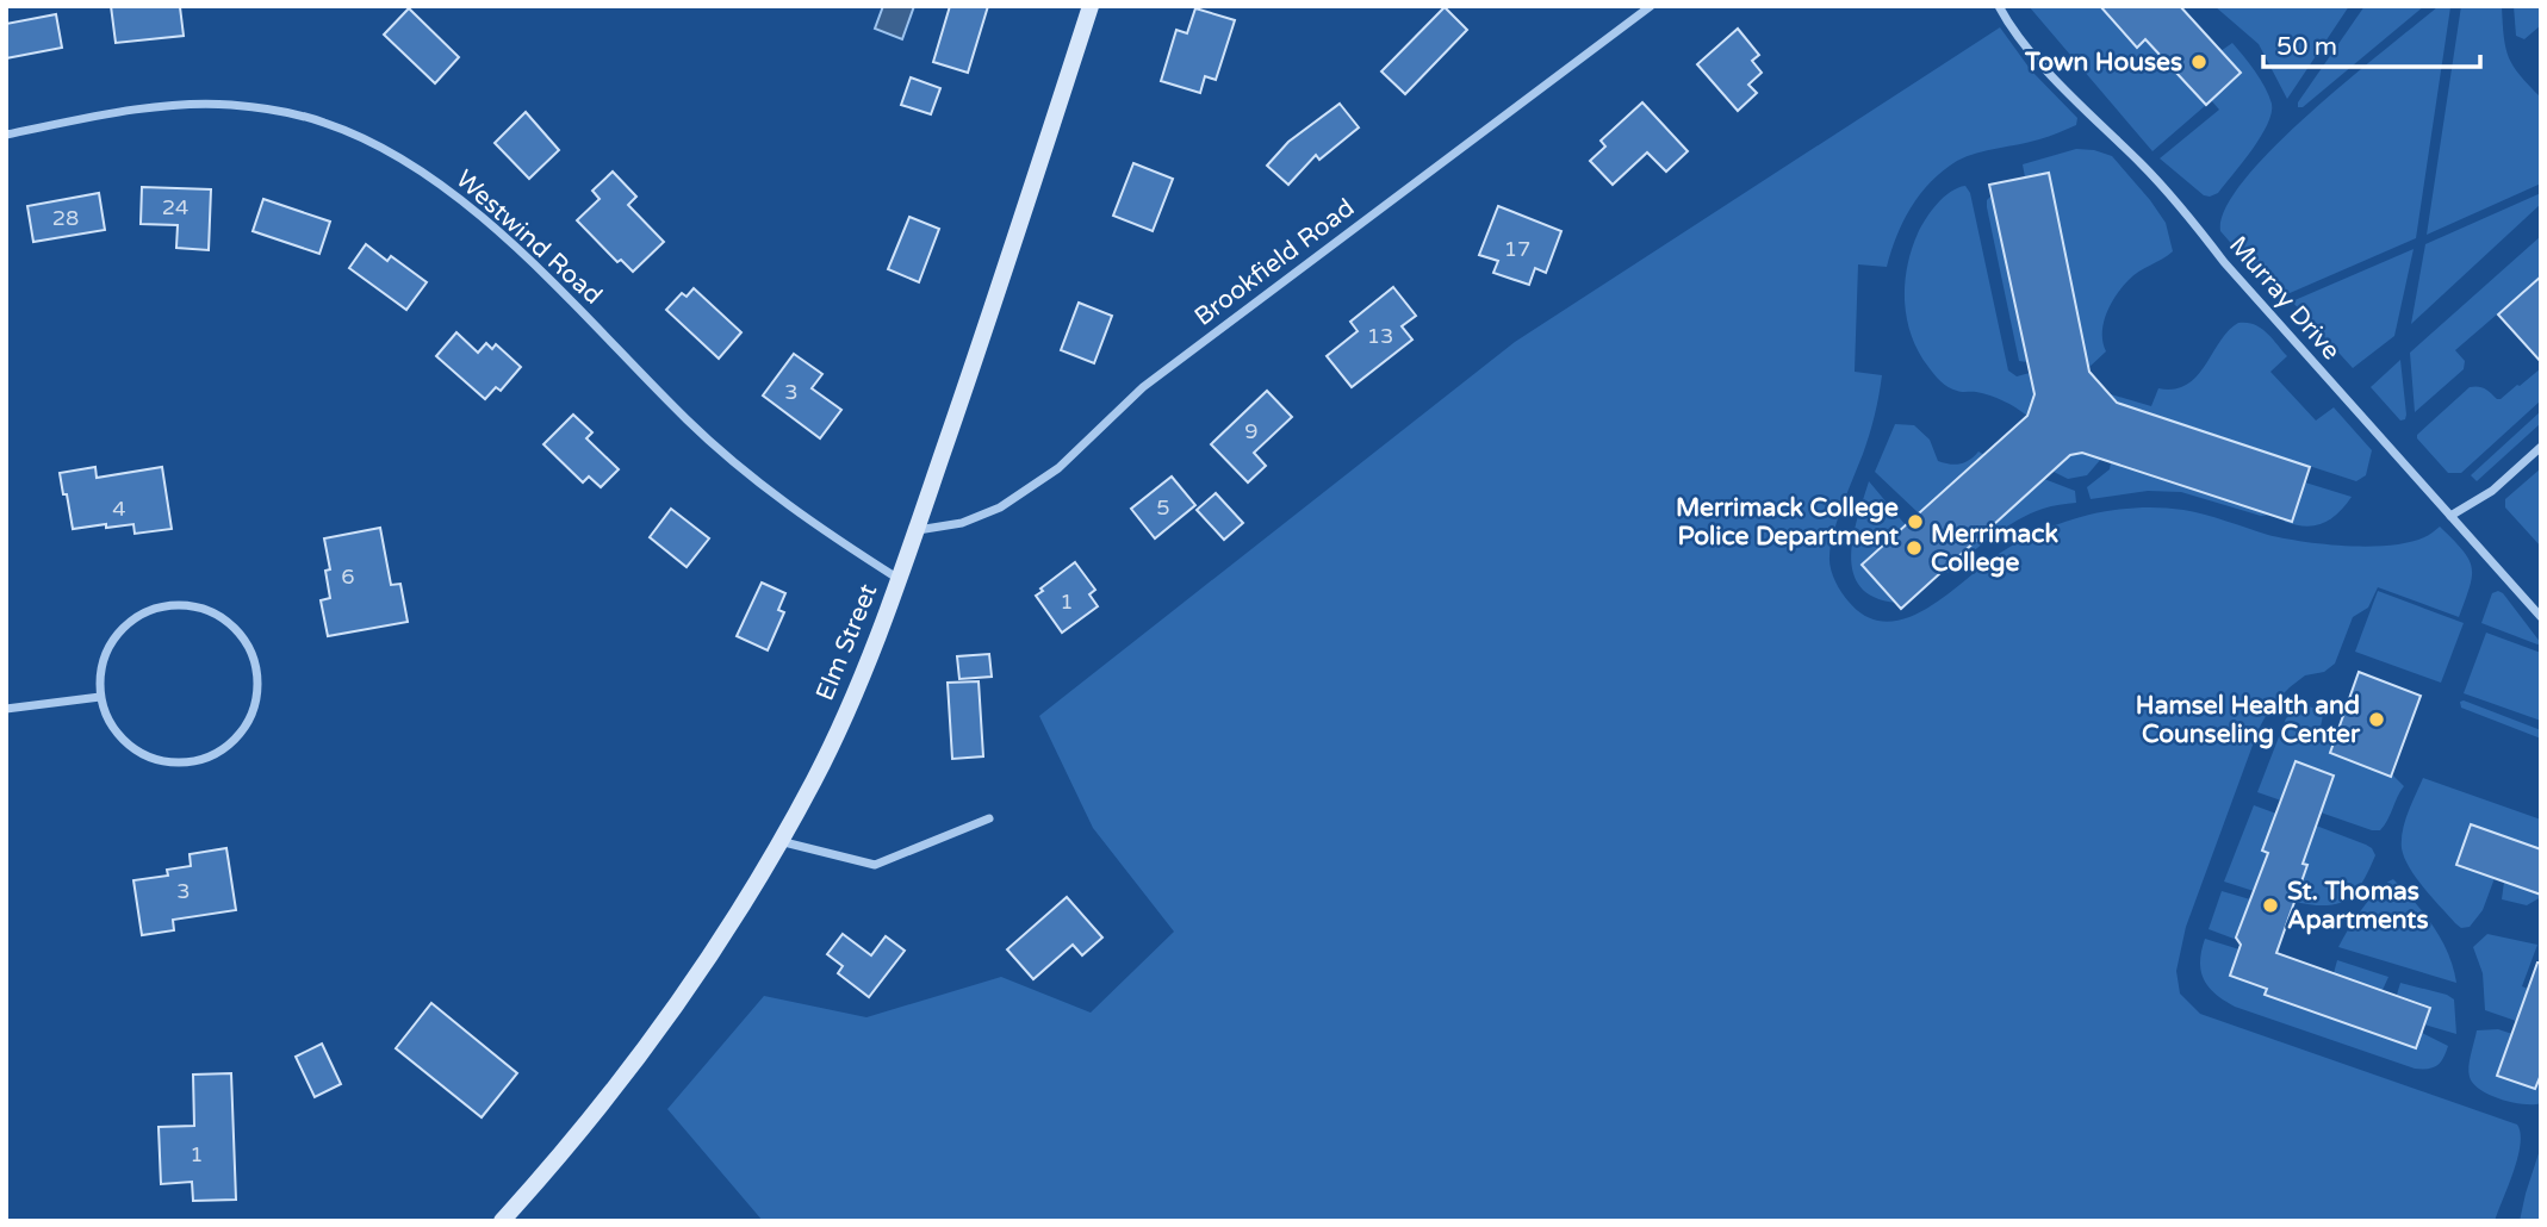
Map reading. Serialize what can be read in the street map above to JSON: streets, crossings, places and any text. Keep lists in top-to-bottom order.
{
  "streets": {
    "main road": ["Elm Street"],
    "street": ["Westwind Road", "Brookfield Road", "Murray Drive"]
  },
  "crossings": [
    ["Westwind Road", "Elm Street"],
    ["Brookfield Road", "Elm Street"]
  ],
  "places": [
    "Town Houses",
    "Merrimack College Police Department",
    "Merrimack College",
    "Hamsel Health and Counseling Center",
    "St. Thomas Apartments"
  ],
  "house_numbers": [
    "24",
    "28",
    "17",
    "13",
    "3",
    "9",
    "5",
    "4",
    "6",
    "1",
    "3",
    "1"
  ],
  "scale_bar": "50 m"
}
